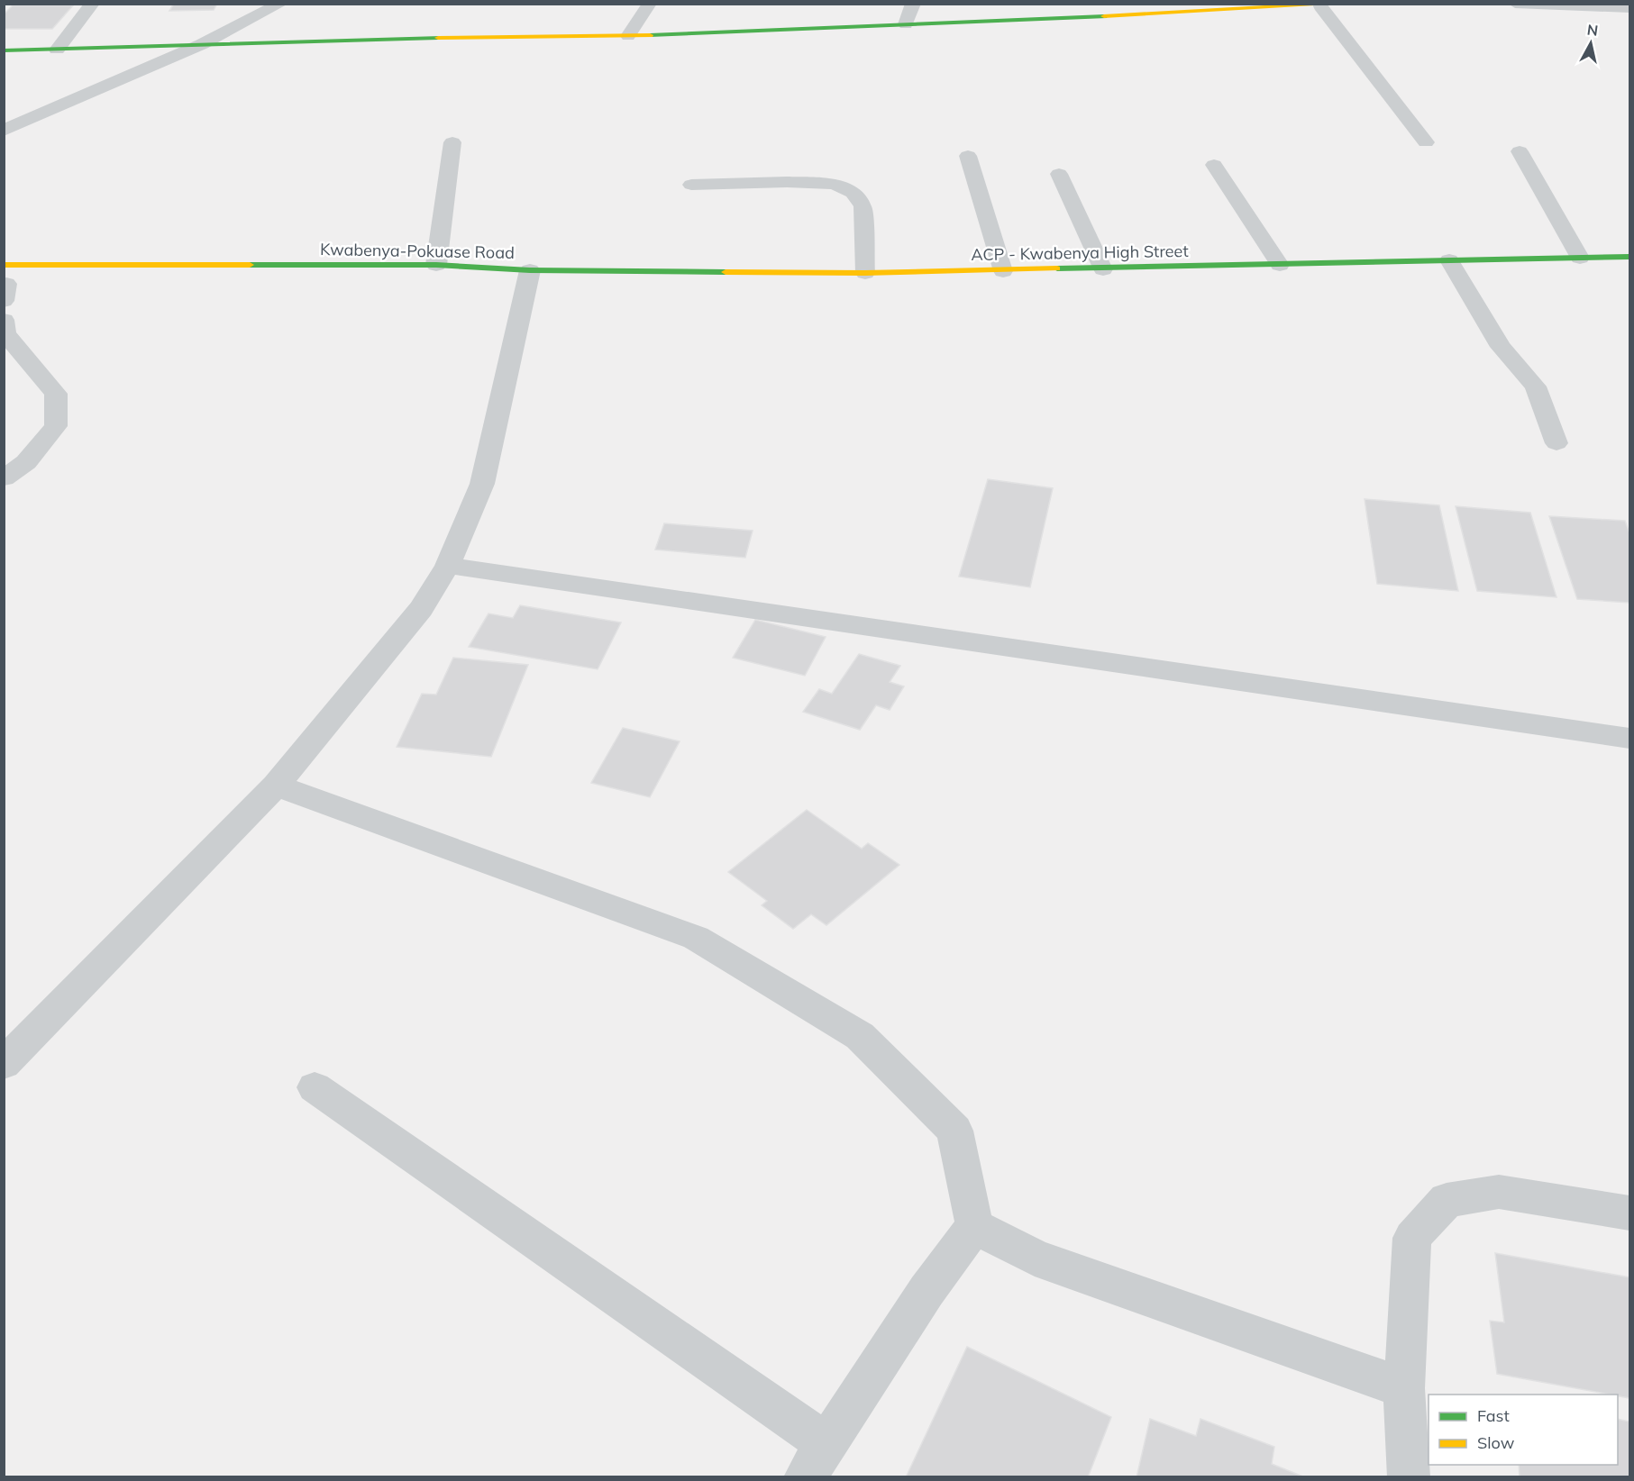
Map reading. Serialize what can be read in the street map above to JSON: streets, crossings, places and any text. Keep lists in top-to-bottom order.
{
  "streets": {
    "street": ["Kwabenya-Pokuase Road", "ACP - Kwabenya High Street"]
  },
  "crossings": [
    ["Kwabenya-Pokuase Road", "ACP - Kwabenya High Street"]
  ],
  "legend": ["Fast", "Slow"],
  "north": "top"
}
